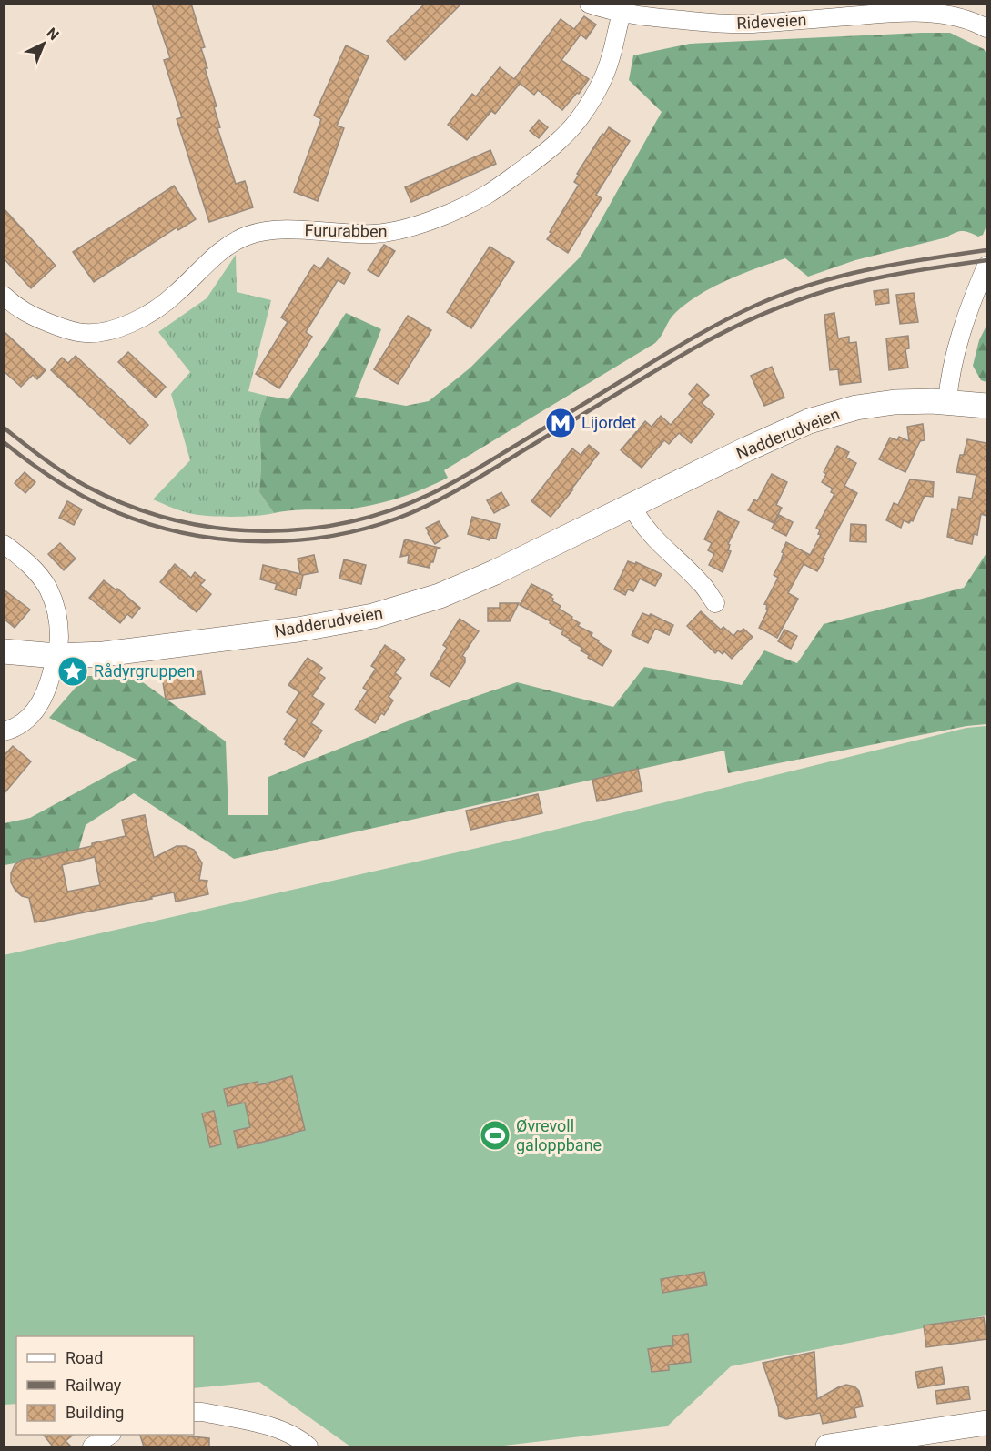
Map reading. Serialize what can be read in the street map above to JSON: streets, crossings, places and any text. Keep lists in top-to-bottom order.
{
  "streets": {
    "main road": ["Nadderudveien"],
    "street": ["Rideveien", "Fururabben"]
  },
  "crossings": [
    ["Rideveien", "Fururabben"]
  ],
  "places": {
    "metro station": ["Lijordet"],
    "place": ["Rådyrgruppen"],
    "sports": ["Øvrevoll galoppbane"]
  },
  "legend": ["Road", "Railway", "Building"],
  "north": "top right"
}
